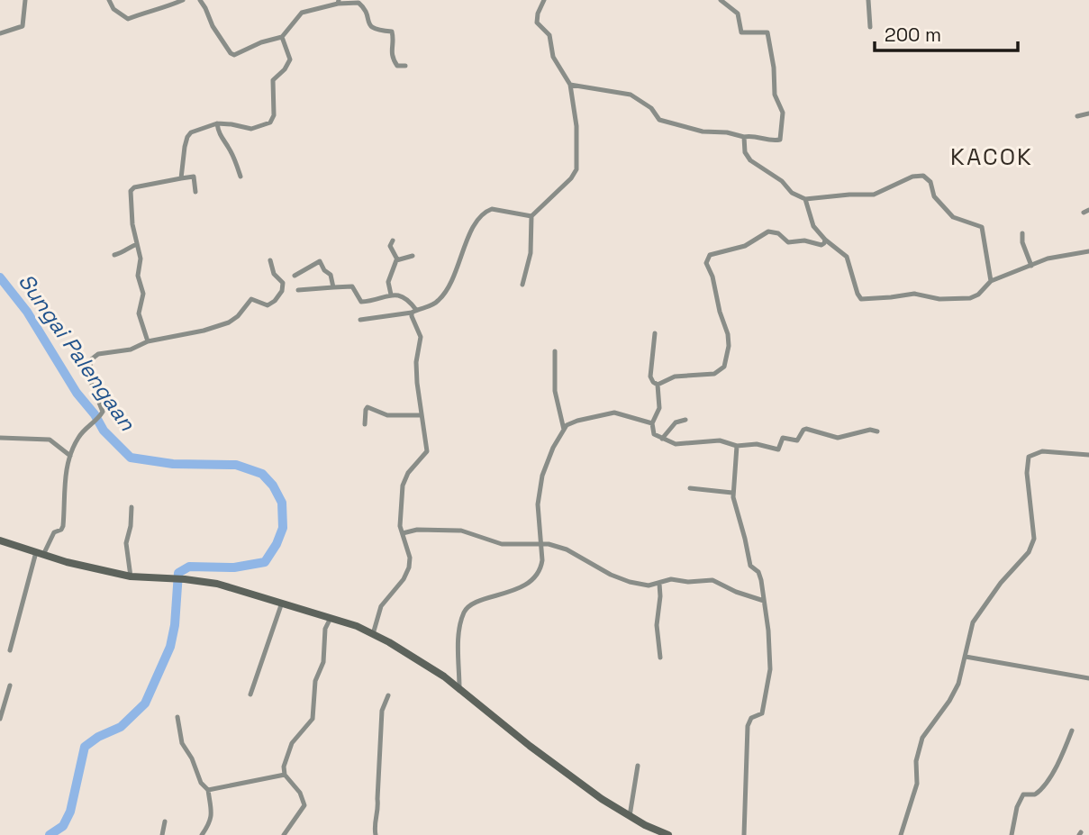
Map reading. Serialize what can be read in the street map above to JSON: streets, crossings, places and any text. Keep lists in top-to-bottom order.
{
  "districts": ["KACOK"],
  "water": ["Sungai Palengaan"],
  "scale_bar": "200 m"
}
